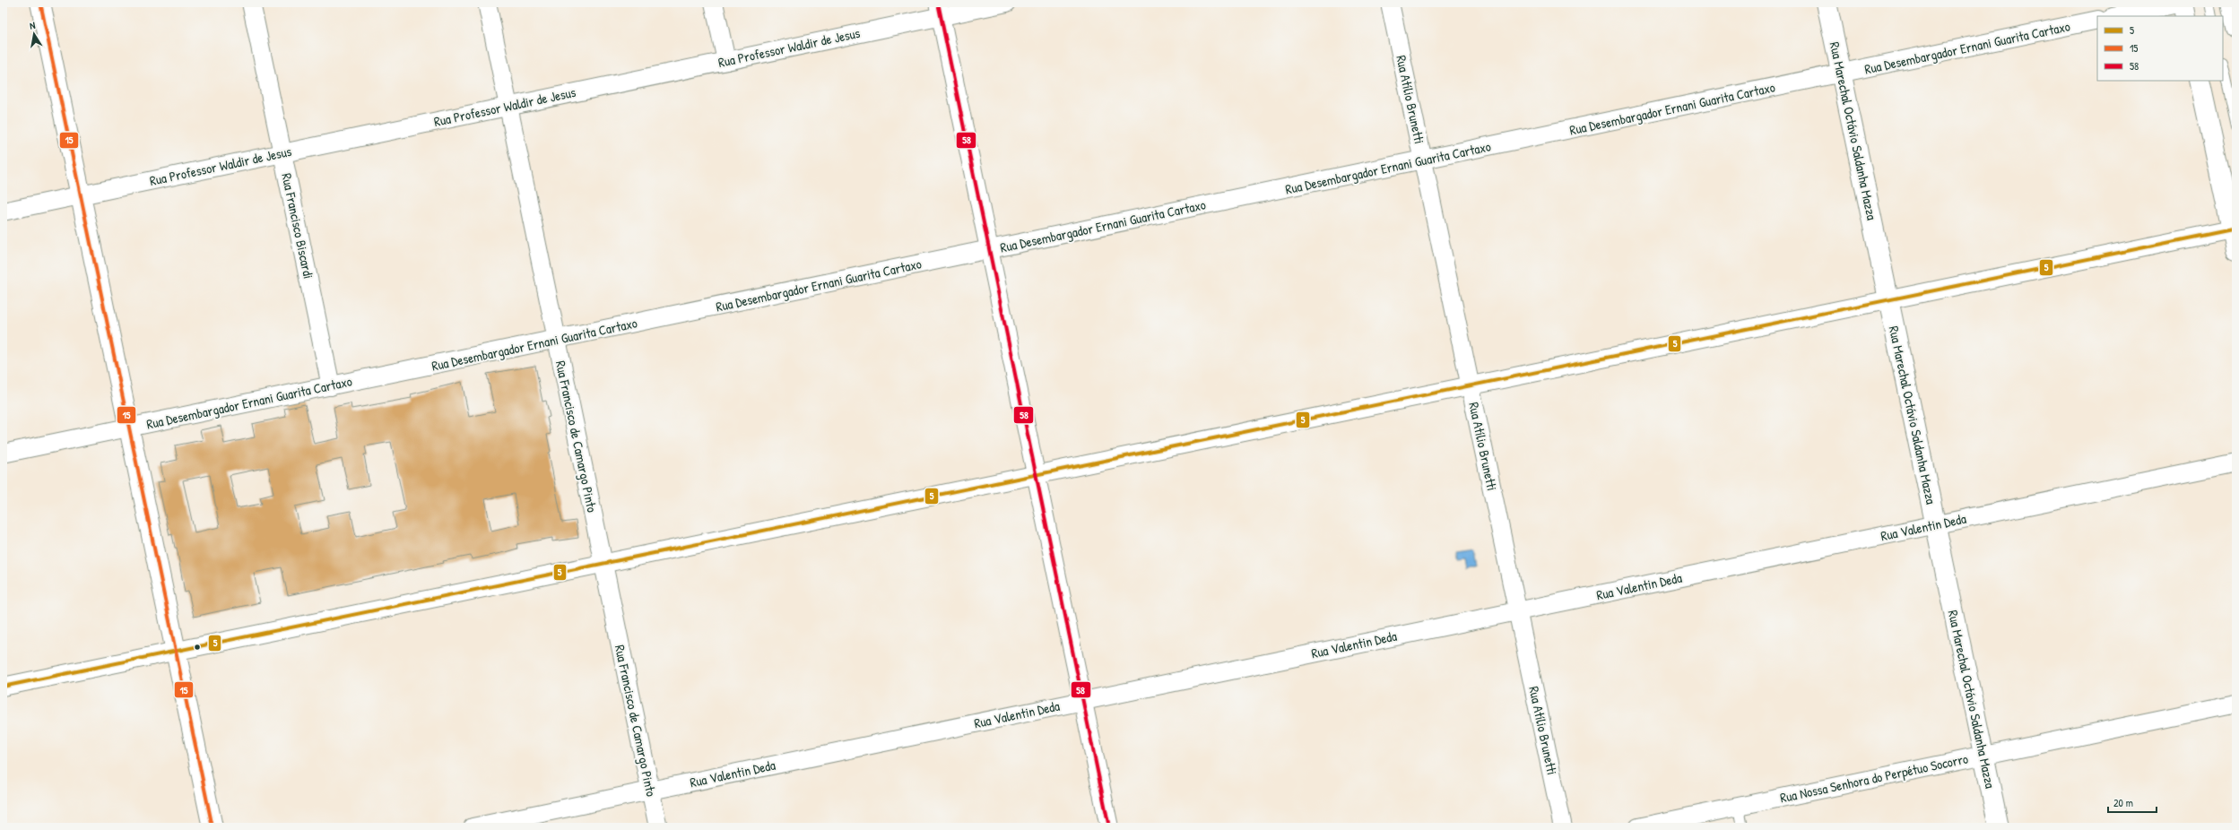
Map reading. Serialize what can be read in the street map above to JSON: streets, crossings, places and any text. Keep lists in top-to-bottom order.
{
  "streets": {
    "street": [
      "Rua Professor Waldir de Jesus",
      "Rua Desembargador Ernani Guarita Cartaxo",
      "Rua Atílio Brunetti",
      "Rua Marechal Octávio Saldanha Mazza",
      "Rua Francisco Biscardi",
      "Rua Francisco de Camargo Pinto",
      "Rua Valentin Deda",
      "Rua Nossa Senhora do Perpétuo Socorro"
    ]
  },
  "crossings": [
    ["Rua Professor Waldir de Jesus", "Rua Francisco Biscardi"],
    ["Rua Professor Waldir de Jesus", "Rua Francisco de Camargo Pinto"],
    ["Rua Desembargador Ernani Guarita Cartaxo", "Rua Atílio Brunetti"],
    ["Rua Desembargador Ernani Guarita Cartaxo", "Rua Marechal Octávio Saldanha Mazza"],
    ["Rua Desembargador Ernani Guarita Cartaxo", "Rua Francisco Biscardi"],
    ["Rua Desembargador Ernani Guarita Cartaxo", "Rua Francisco de Camargo Pinto"],
    ["Rua Atílio Brunetti", "Rua Valentin Deda"],
    ["Rua Marechal Octávio Saldanha Mazza", "Rua Valentin Deda"],
    ["Rua Marechal Octávio Saldanha Mazza", "Rua Nossa Senhora do Perpétuo Socorro"],
    ["Rua Francisco de Camargo Pinto", "Rua Valentin Deda"]
  ],
  "lines": ["transit line 15", "transit line 58", "transit line 5"],
  "legend": ["5", "15", "58"],
  "scale_bar": "20 m",
  "north": "top"
}
